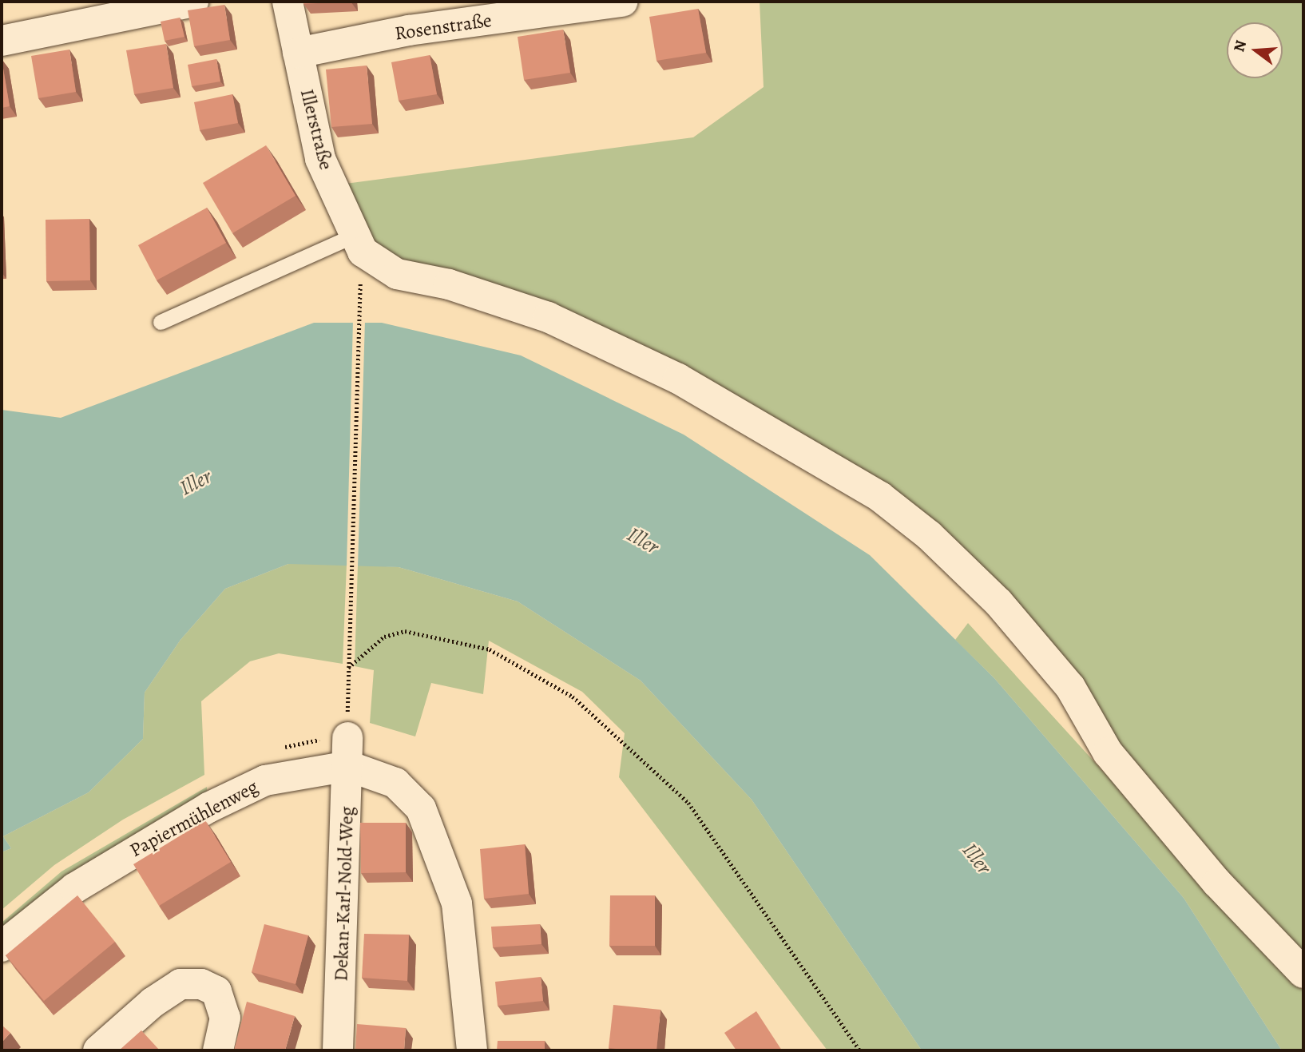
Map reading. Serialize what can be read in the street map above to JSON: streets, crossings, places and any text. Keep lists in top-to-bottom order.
{
  "streets": {
    "street": [
      "Rosenstraße",
      "Illerstraße",
      "Papiermühlenweg",
      "Dekan-Karl-Nold-Weg"
    ]
  },
  "crossings": [
    ["Rosenstraße", "Illerstraße"],
    ["Papiermühlenweg", "Dekan-Karl-Nold-Weg"]
  ],
  "water": ["Iller"],
  "north": "left"
}
